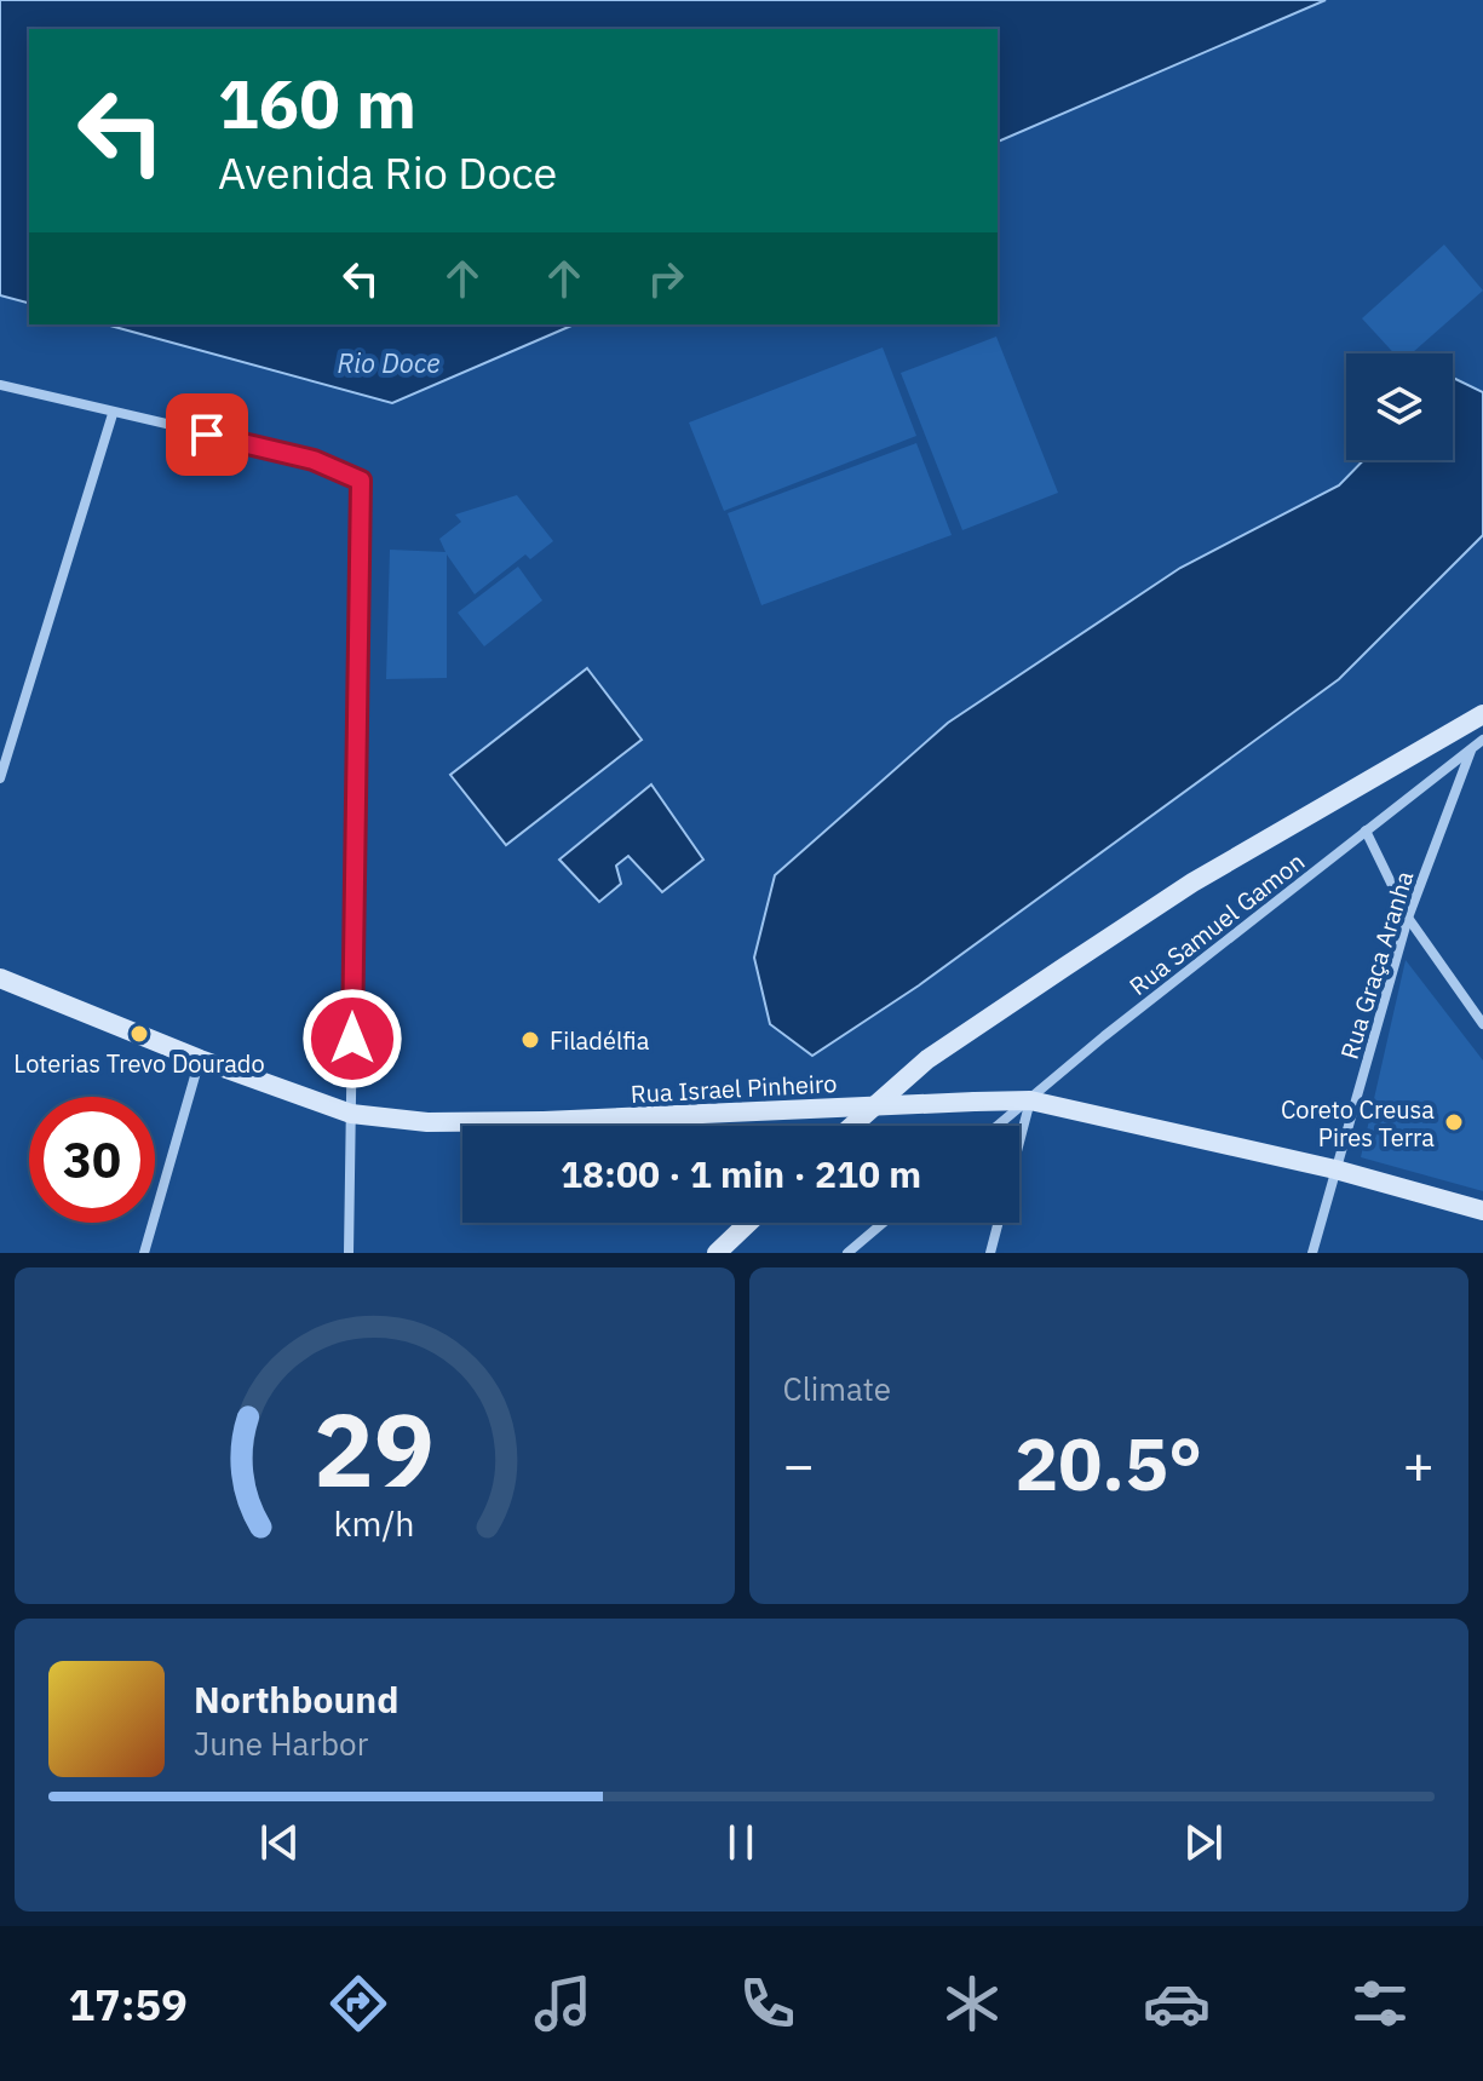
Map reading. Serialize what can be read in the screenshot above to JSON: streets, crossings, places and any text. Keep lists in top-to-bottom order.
{
  "streets": {
    "main road": ["Rua Israel Pinheiro"],
    "street": ["Rua Samuel Gamon", "Rua Graça Aranha"]
  },
  "crossings": [
    ["Rua Samuel Gamon", "Rua Graça Aranha"],
    ["Rua Samuel Gamon", "Rua Israel Pinheiro"],
    ["Rua Graça Aranha", "Rua Israel Pinheiro"]
  ],
  "water": ["Rio Doce"],
  "places": ["Loterias Trevo Dourado", "Filadélfia", "Coreto Creusa Pires Terra"],
  "page": {
    "turn": ["160 m", "Avenida Rio Doce"],
    "limit": "30",
    "trip": "18:00 · 1 min · 210 m",
    "tile": "Climate",
    "heat": ["−", "20.5°", "+"],
    "song": ["Northbound", "June Harbor"],
    "tabs": "17:59",
    "gauge": ["29", "km/h"]
  }
}
